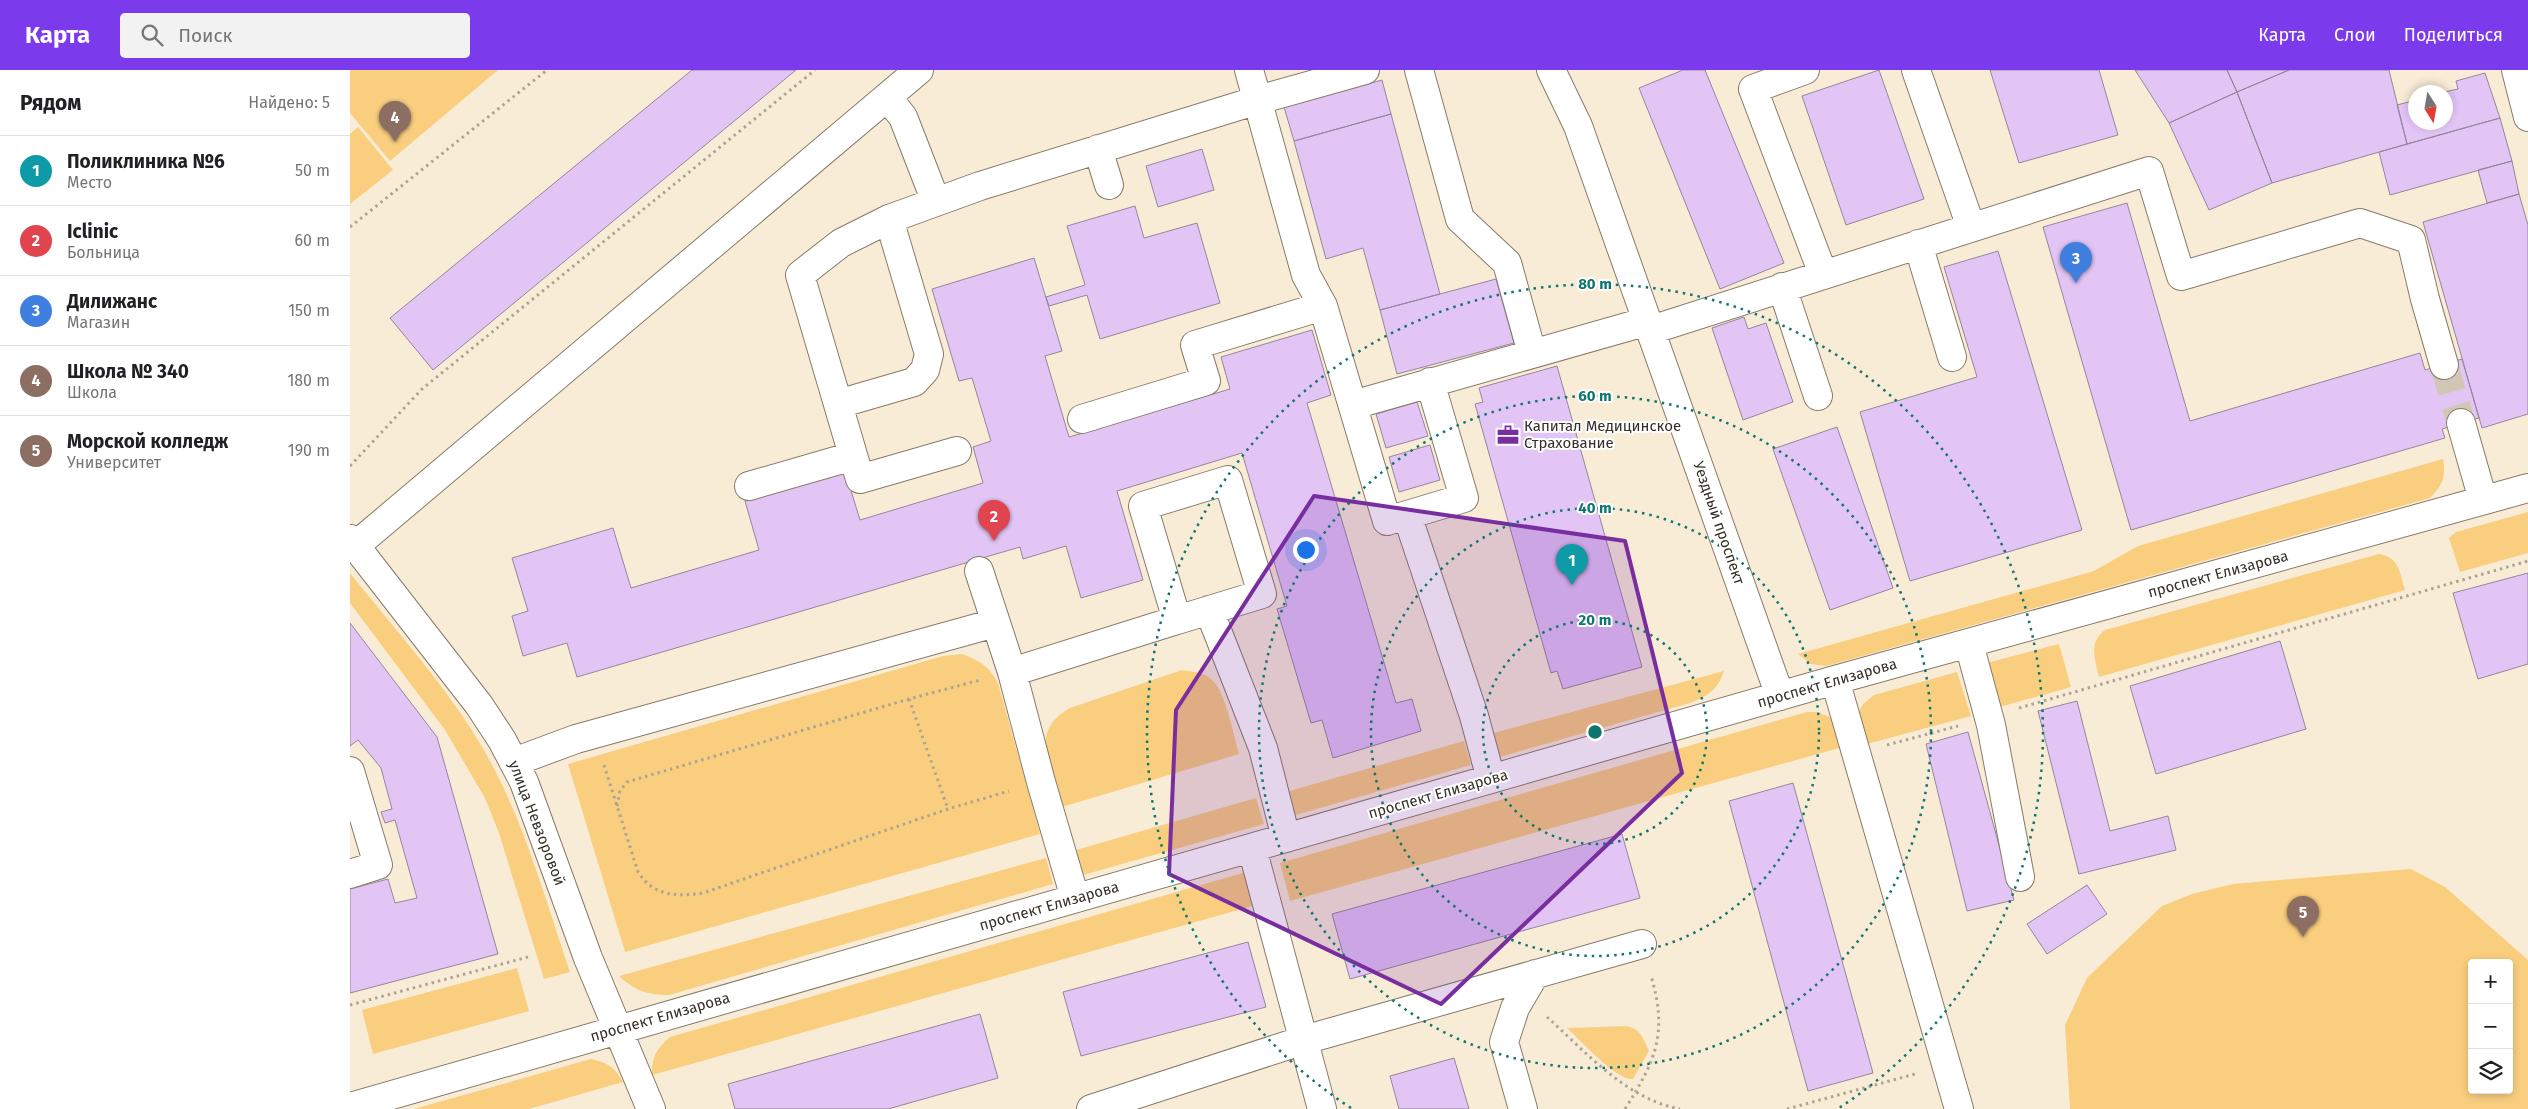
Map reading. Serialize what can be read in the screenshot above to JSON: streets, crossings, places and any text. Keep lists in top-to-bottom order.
{
  "streets": {
    "street": ["Уездный проспект", "проспект Елизарова", "улица Невзоровой"]
  },
  "crossings": [
    ["Уездный проспект", "проспект Елизарова"],
    ["проспект Елизарова", "улица Невзоровой"]
  ],
  "places": {
    "office": ["Капитал Медицинское Страхование"]
  },
  "north": "bottom",
  "page": {
    "header": "Карта",
    "search": "Поиск",
    "nav": ["Карта", "Слои", "Поделиться"],
    "heading": ["Рядом", "Найдено: 5"],
    "pins": [
      "4",
      "3",
      "2",
      "1",
      "5"
    ],
    "list": [
      {
        "mark": "1",
        "name": "Поликлиника №6",
        "note": "Место",
        "value": "50 m"
      },
      {
        "mark": "2",
        "name": "Iclinic",
        "note": "Больница",
        "value": "60 m"
      },
      {
        "mark": "3",
        "name": "Дилижанс",
        "note": "Магазин",
        "value": "150 m"
      },
      {
        "mark": "4",
        "name": "Школа № 340",
        "note": "Школа",
        "value": "180 m"
      },
      {
        "mark": "5",
        "name": "Морской колледж",
        "note": "Университет",
        "value": "190 m"
      }
    ],
    "map_buttons": ["+", "−"]
  },
  "rings": [
    "80 m",
    "60 m",
    "40 m",
    "20 m"
  ]
}
